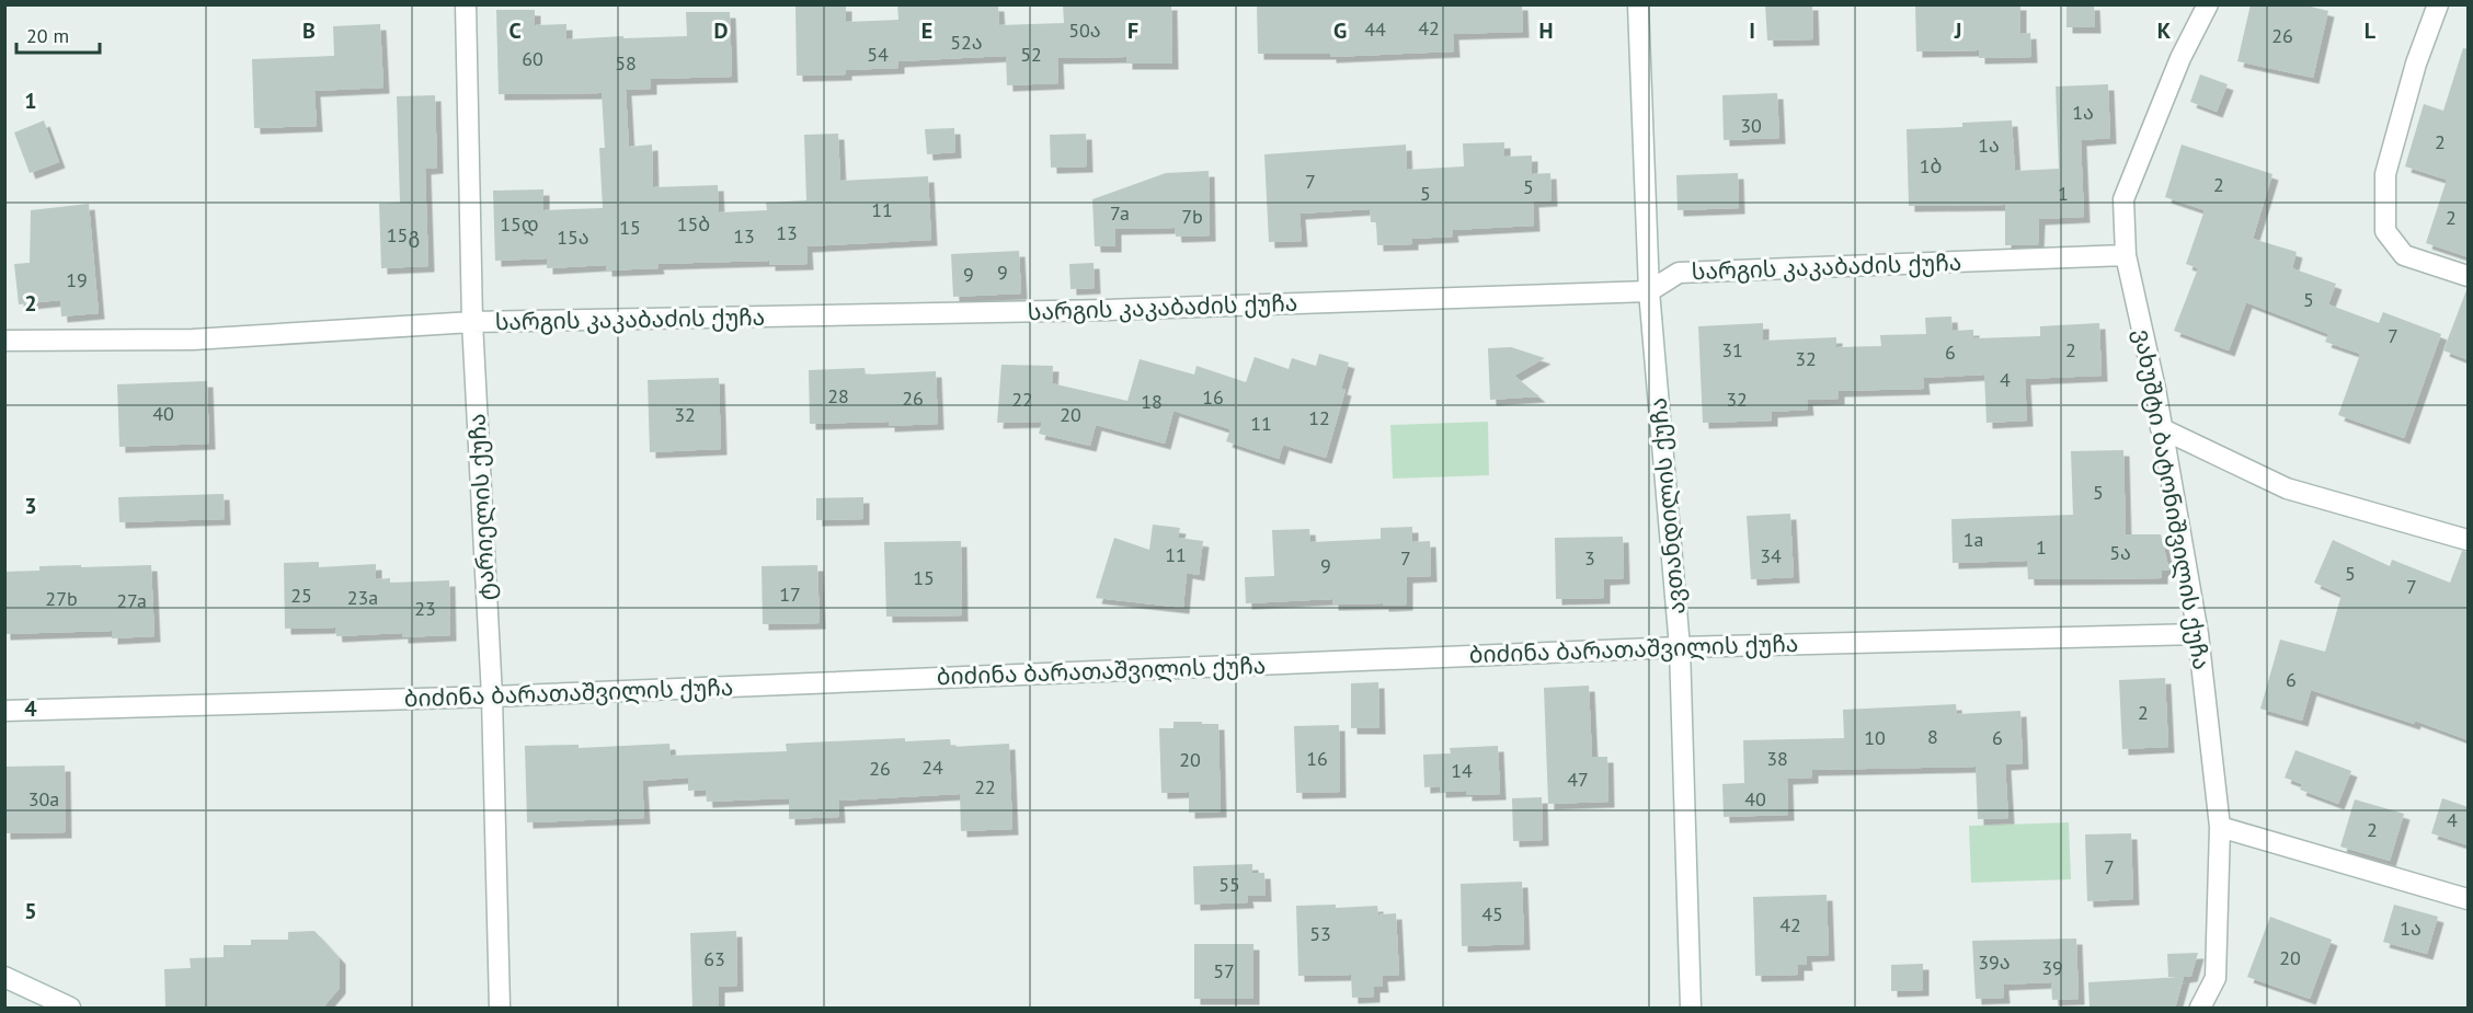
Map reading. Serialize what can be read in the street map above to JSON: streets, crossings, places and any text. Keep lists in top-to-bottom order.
{
  "streets": {
    "street": [
      "სარგის კაკაბაძის ქუჩა",
      "ვახუშტი ბატონიშვილის ქუჩა",
      "ავთანდილის ქუჩა",
      "ტარიელის ქუჩა",
      "ბიძინა ბარათაშვილის ქუჩა"
    ]
  },
  "crossings": [
    ["სარგის კაკაბაძის ქუჩა", "ვახუშტი ბატონიშვილის ქუჩა"],
    ["სარგის კაკაბაძის ქუჩა", "ავთანდილის ქუჩა"],
    ["სარგის კაკაბაძის ქუჩა", "ტარიელის ქუჩა"],
    ["ვახუშტი ბატონიშვილის ქუჩა", "ბიძინა ბარათაშვილის ქუჩა"],
    ["ავთანდილის ქუჩა", "ბიძინა ბარათაშვილის ქუჩა"],
    ["ტარიელის ქუჩა", "ბიძინა ბარათაშვილის ქუჩა"]
  ],
  "house_numbers": [
    "42",
    "44",
    "50ა",
    "26",
    "52ა",
    "54",
    "52",
    "60",
    "58",
    "1ა",
    "30",
    "2",
    "1ა",
    "1ბ",
    "7",
    "2",
    "5",
    "5",
    "1",
    "11",
    "7a",
    "7b",
    "2",
    "15დ",
    "15ბ",
    "15",
    "13",
    "15გ",
    "13",
    "15ა",
    "9",
    "9",
    "19",
    "5",
    "7",
    "31",
    "2",
    "6",
    "32",
    "4",
    "28",
    "16",
    "26",
    "22",
    "32",
    "18",
    "40",
    "32",
    "20",
    "12",
    "11",
    "5",
    "1a",
    "1",
    "5ა",
    "11",
    "34",
    "7",
    "3",
    "9",
    "5",
    "15",
    "7",
    "17",
    "25",
    "23a",
    "27b",
    "27a",
    "23",
    "6",
    "2",
    "8",
    "10",
    "6",
    "16",
    "38",
    "20",
    "24",
    "26",
    "14",
    "47",
    "22",
    "30a",
    "40",
    "4",
    "2",
    "7",
    "55",
    "45",
    "42",
    "1ა",
    "53",
    "20",
    "63",
    "39ა",
    "39",
    "57"
  ],
  "scale_bar": "20 m",
  "grid": {
    "columns": [
      "B",
      "C",
      "D",
      "E",
      "F",
      "G",
      "H",
      "I",
      "J",
      "K",
      "L"
    ],
    "rows": [
      "1",
      "2",
      "3",
      "4",
      "5"
    ]
  }
}
